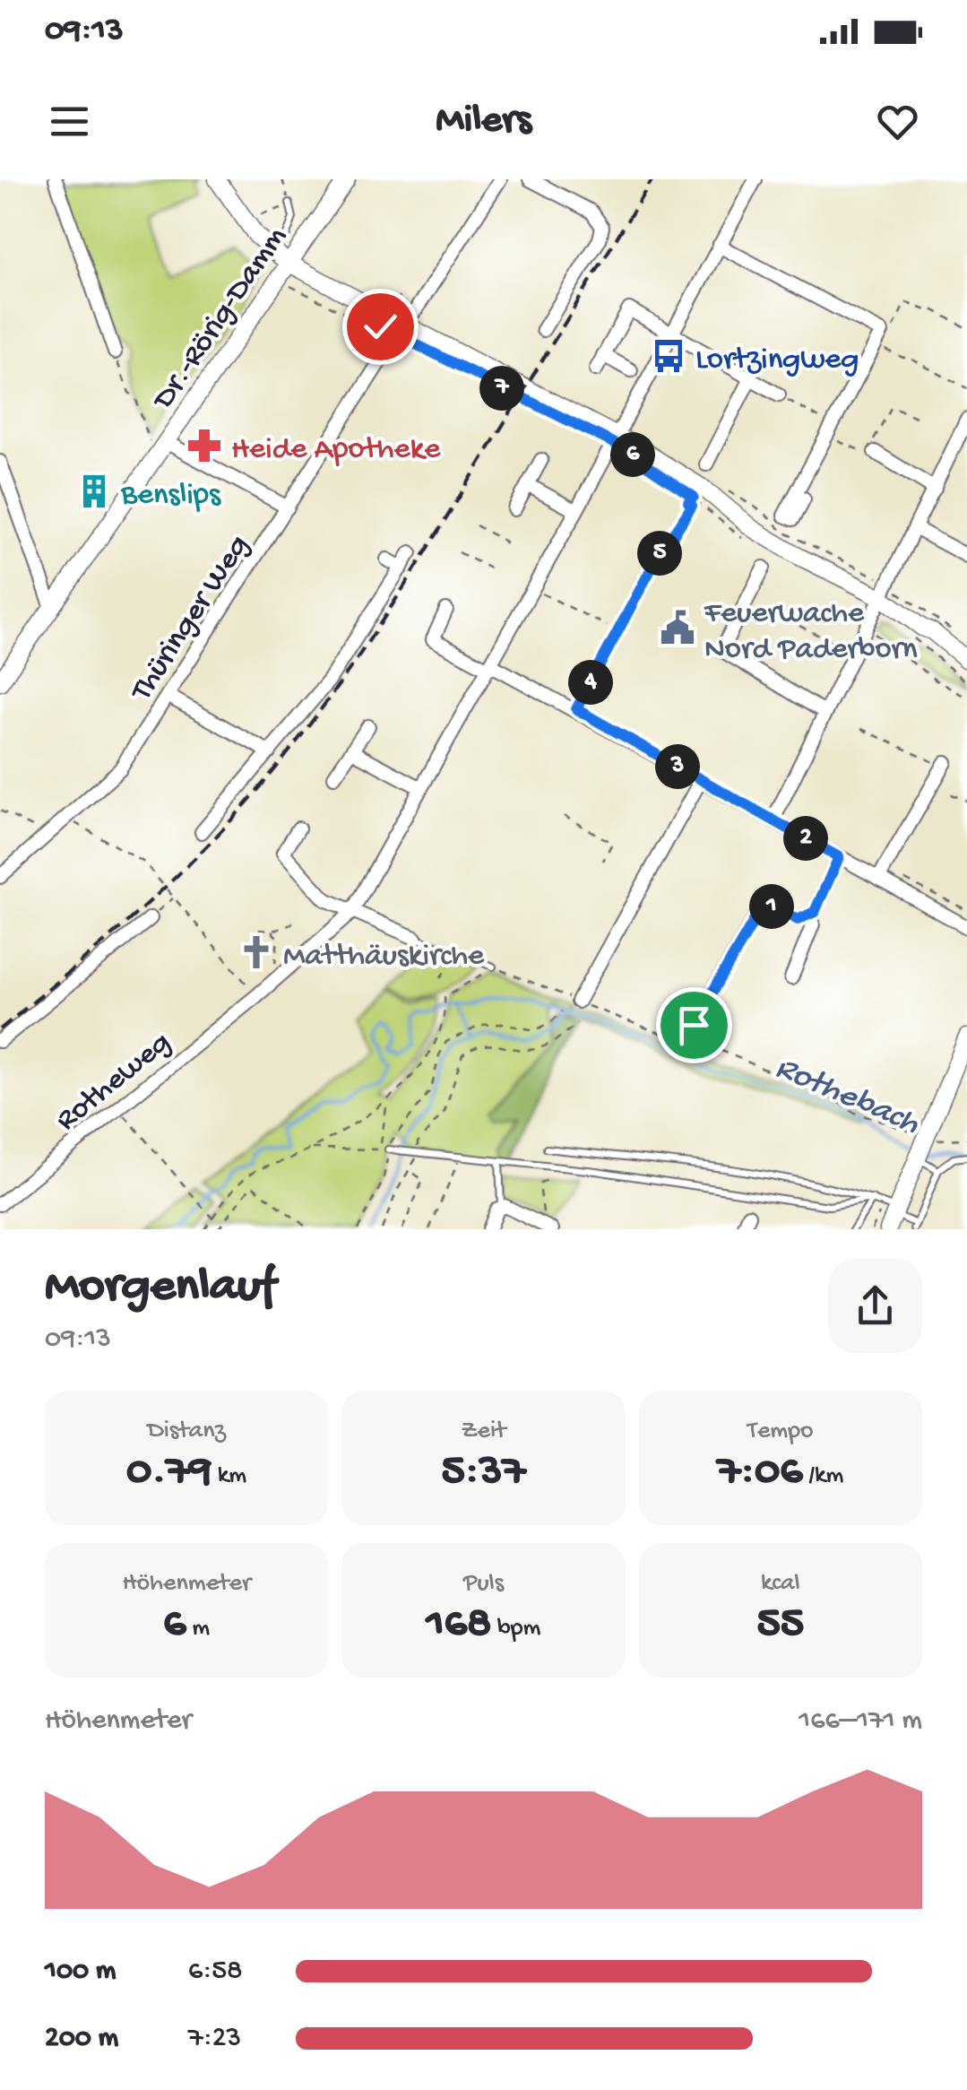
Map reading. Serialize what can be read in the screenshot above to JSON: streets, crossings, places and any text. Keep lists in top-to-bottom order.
{
  "streets": {
    "street": ["Dr.-Rörig-Damm", "Thüringer Weg", "Rotheweg"]
  },
  "crossings": [
    ["Dr.-Rörig-Damm", "Thüringer Weg"]
  ],
  "water": ["Rothebach"],
  "places": {
    "bus stop": ["Lortzingweg"],
    "pharmacy": ["Heide Apotheke"],
    "building": ["Benslips"],
    "public building": ["Feuerwache Nord Paderborn"],
    "church": ["Matthäuskirche"]
  },
  "page": {
    "status": "09:13",
    "header": "Milers",
    "pins": [
      "7",
      "6",
      "5",
      "4",
      "3",
      "2",
      "1"
    ],
    "heading": ["Morgenlauf", "09:13"],
    "stats": [
      ["Distanz", "0.79 km"],
      ["Zeit", "5:37"],
      ["Tempo", "7:06 /km"],
      ["Höhenmeter", "6 m"],
      ["Puls", "168 bpm"],
      ["kcal", "55"]
    ],
    "chart": ["Höhenmeter", "166–171 m"],
    "list": [
      {
        "name": "100 m",
        "note": "6:58"
      },
      {
        "name": "200 m",
        "note": "7:23"
      }
    ]
  }
}
